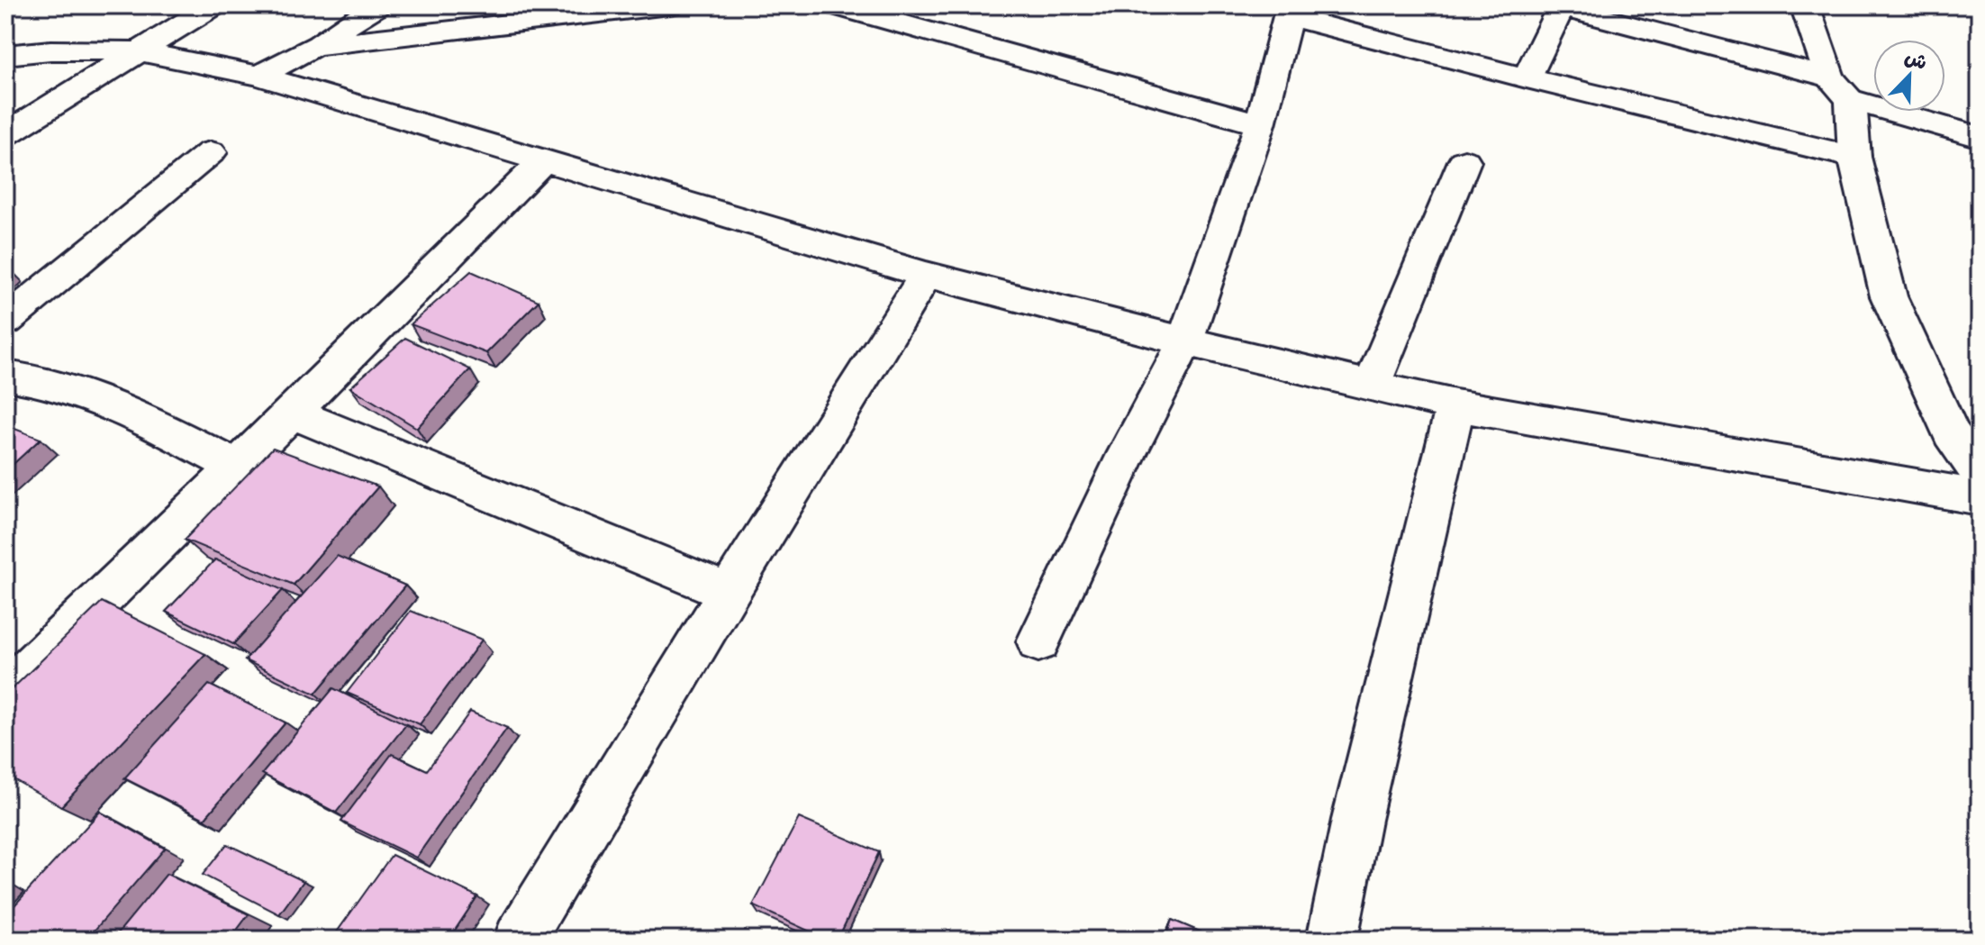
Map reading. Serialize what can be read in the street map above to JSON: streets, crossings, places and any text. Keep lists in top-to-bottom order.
{
  "north": "top right"
}
